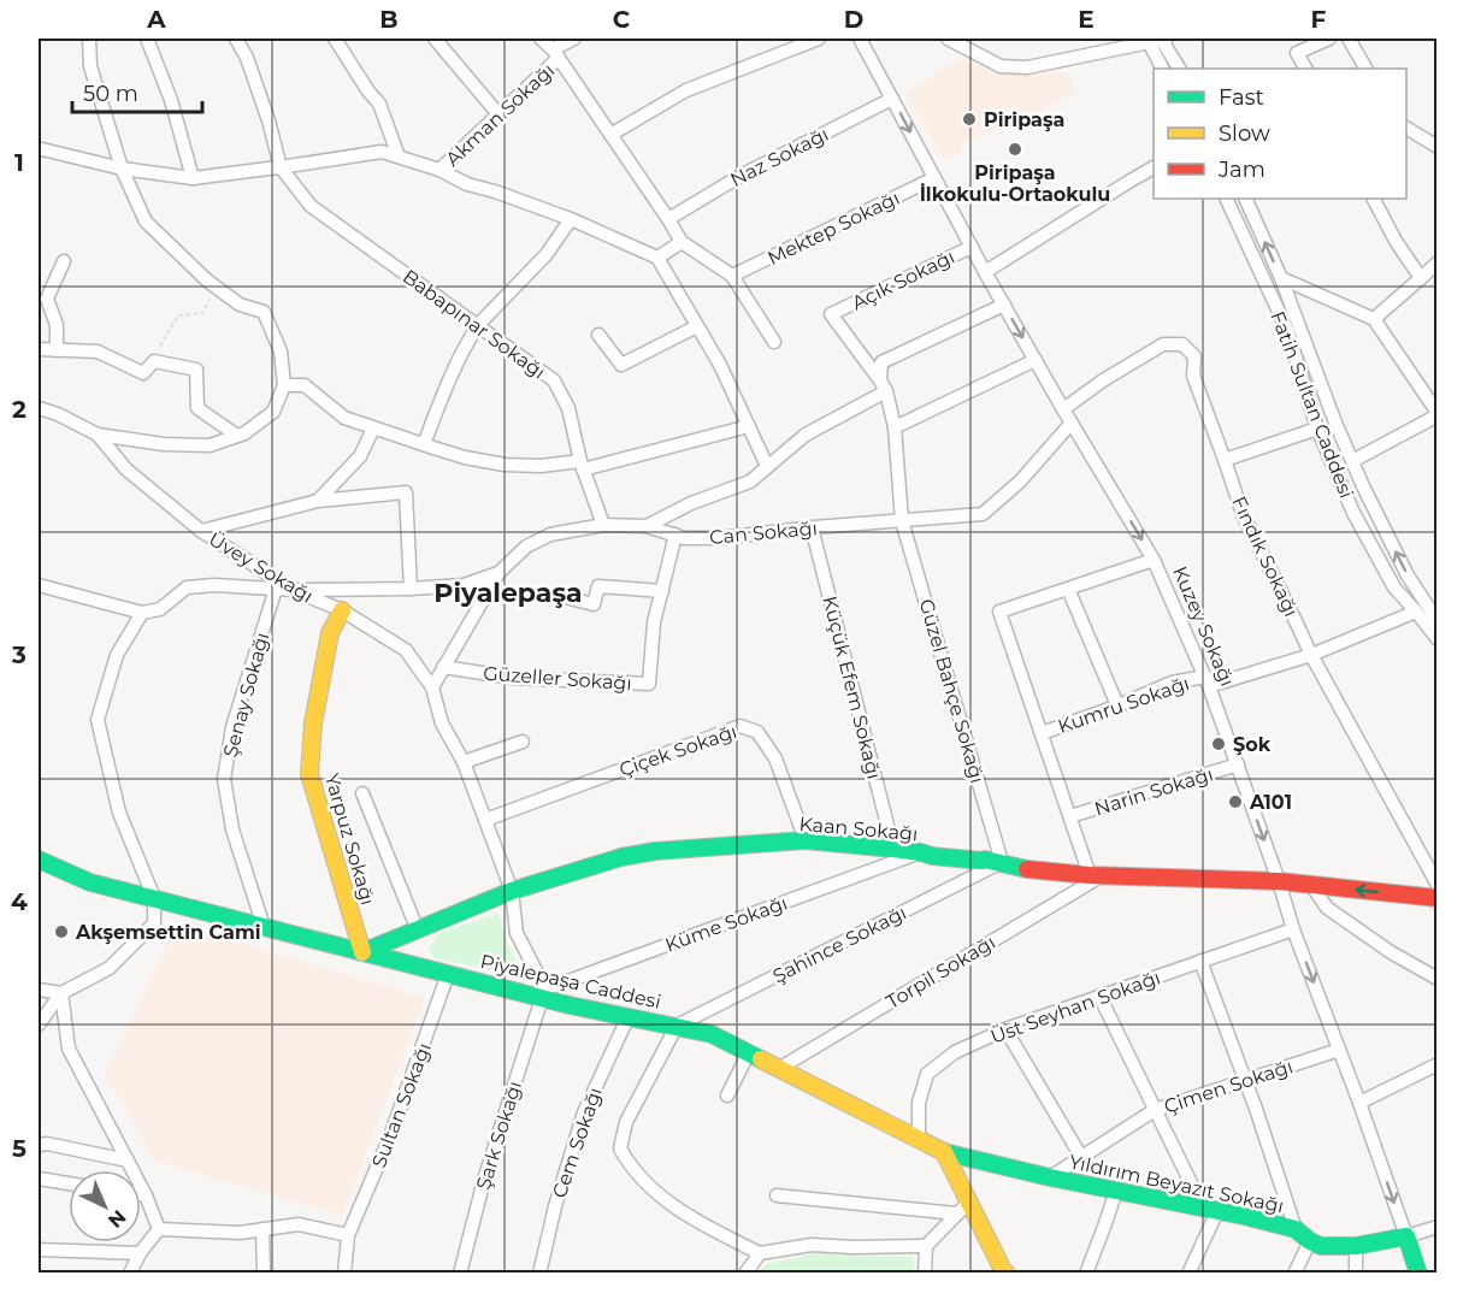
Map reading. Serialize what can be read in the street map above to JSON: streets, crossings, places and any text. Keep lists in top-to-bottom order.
{
  "streets": {
    "street": [
      "Akman Sokağı",
      "Naz Sokağı",
      "Mektep Sokağı",
      "Açık Sokağı",
      "Babapınar Sokağı",
      "Fatih Sultan Caddesi",
      "Can Sokağı",
      "Fındık Sokağı",
      "Üvey Sokağı",
      "Kuzey Sokağı",
      "Güzeller Sokağı",
      "Küçük Efem Sokağı",
      "Güzel Bahçe Sokağı",
      "Şenay Sokağı",
      "Kumru Sokağı",
      "Çiçek Sokağı",
      "Narin Sokağı",
      "Kaan Sokağı",
      "Yarpuz Sokağı",
      "Küme Sokağı",
      "Şahince Sokağı",
      "Torpil Sokağı",
      "Piyalepaşa Caddesi",
      "Üst Seyhan Sokağı",
      "Çimen Sokağı",
      "Sultan Sokağı",
      "Şark Sokağı",
      "Cem Sokağı",
      "Yıldırım Beyazıt Sokağı"
    ]
  },
  "crossings": [
    ["Naz Sokağı", "Kuzey Sokağı"],
    ["Mektep Sokağı", "Kuzey Sokağı"],
    ["Açık Sokağı", "Kuzey Sokağı"],
    ["Açık Sokağı", "Güzel Bahçe Sokağı"],
    ["Babapınar Sokağı", "Can Sokağı"],
    ["Fatih Sultan Caddesi", "Kumru Sokağı"],
    ["Can Sokağı", "Üvey Sokağı"],
    ["Can Sokağı", "Kuzey Sokağı"],
    ["Can Sokağı", "Güzeller Sokağı"],
    ["Can Sokağı", "Küçük Efem Sokağı"],
    ["Can Sokağı", "Güzel Bahçe Sokağı"],
    ["Fındık Sokağı", "Kuzey Sokağı"],
    ["Fındık Sokağı", "Kumru Sokağı"],
    ["Üvey Sokağı", "Yarpuz Sokağı"],
    ["Kuzey Sokağı", "Kumru Sokağı"],
    ["Kuzey Sokağı", "Narin Sokağı"],
    ["Kuzey Sokağı", "Kaan Sokağı"],
    ["Kuzey Sokağı", "Üst Seyhan Sokağı"],
    ["Kuzey Sokağı", "Çimen Sokağı"],
    ["Küçük Efem Sokağı", "Kaan Sokağı"],
    ["Güzel Bahçe Sokağı", "Kaan Sokağı"],
    ["Güzel Bahçe Sokağı", "Şahince Sokağı"],
    ["Şenay Sokağı", "Piyalepaşa Caddesi"],
    ["Çiçek Sokağı", "Kaan Sokağı"],
    ["Kaan Sokağı", "Yarpuz Sokağı"],
    ["Kaan Sokağı", "Küme Sokağı"],
    ["Kaan Sokağı", "Şahince Sokağı"],
    ["Kaan Sokağı", "Torpil Sokağı"],
    ["Kaan Sokağı", "Piyalepaşa Caddesi"],
    ["Yarpuz Sokağı", "Piyalepaşa Caddesi"],
    ["Küme Sokağı", "Piyalepaşa Caddesi"],
    ["Küme Sokağı", "Şark Sokağı"],
    ["Şahince Sokağı", "Piyalepaşa Caddesi"],
    ["Torpil Sokağı", "Piyalepaşa Caddesi"],
    ["Piyalepaşa Caddesi", "Üst Seyhan Sokağı"],
    ["Piyalepaşa Caddesi", "Sultan Sokağı"],
    ["Piyalepaşa Caddesi", "Şark Sokağı"],
    ["Piyalepaşa Caddesi", "Cem Sokağı"],
    ["Piyalepaşa Caddesi", "Yıldırım Beyazıt Sokağı"],
    ["Çimen Sokağı", "Yıldırım Beyazıt Sokağı"]
  ],
  "districts": ["Piyalepaşa"],
  "places": [
    "Piripaşa",
    "Piripaşa İlkokulu-Ortaokulu",
    "Şok",
    "A101",
    "Akşemsettin Cami"
  ],
  "legend": ["Fast", "Slow", "Jam"],
  "scale_bar": "50 m",
  "north": "bottom right",
  "grid": {
    "columns": [
      "A",
      "B",
      "C",
      "D",
      "E",
      "F"
    ],
    "rows": [
      "1",
      "2",
      "3",
      "4",
      "5"
    ]
  }
}
